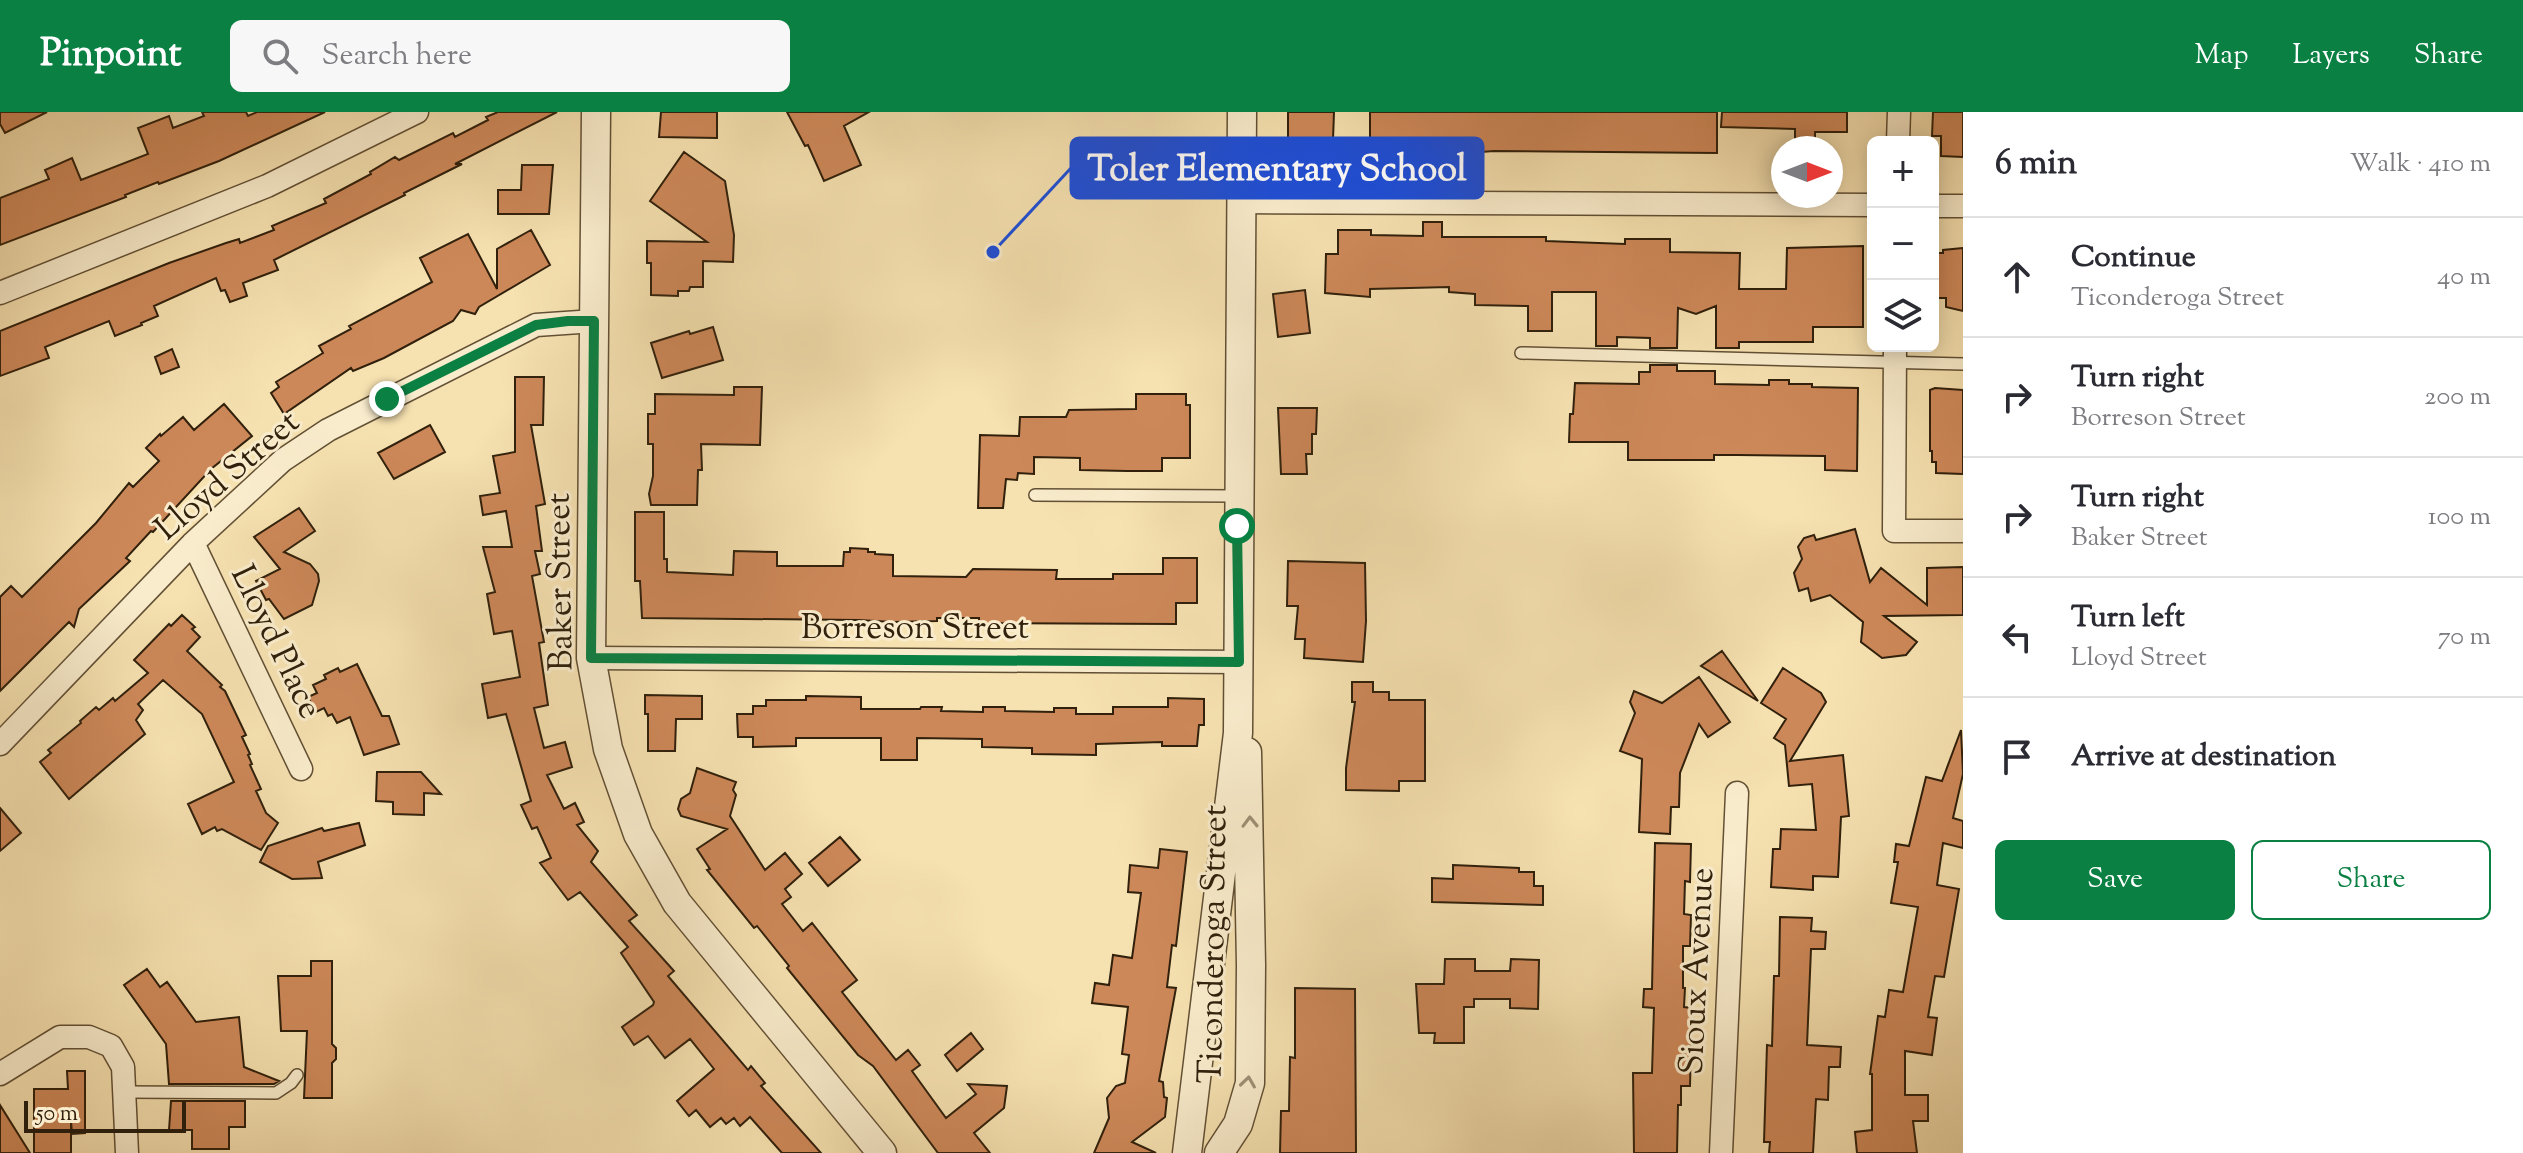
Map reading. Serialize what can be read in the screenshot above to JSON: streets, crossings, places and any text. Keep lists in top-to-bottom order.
{
  "streets": {
    "street": [
      "Lloyd Street",
      "Baker Street",
      "Borreson Street",
      "Lloyd Place",
      "Ticonderoga Street",
      "Sioux Avenue"
    ]
  },
  "crossings": [
    ["Lloyd Street", "Baker Street"],
    ["Lloyd Street", "Lloyd Place"],
    ["Baker Street", "Borreson Street"],
    ["Borreson Street", "Ticonderoga Street"]
  ],
  "places": ["Toler Elementary School"],
  "scale_bar": "50 m",
  "north": "right",
  "page": {
    "header": "Pinpoint",
    "search": "Search here",
    "nav": ["Map", "Layers", "Share"],
    "heading": ["6 min", "Walk · 410 m"],
    "map_buttons": ["+", "−"],
    "list": [
      ["Continue", "Ticonderoga Street", "40 m"],
      ["Turn right", "Borreson Street", "200 m"],
      ["Turn right", "Baker Street", "100 m"],
      ["Turn left", "Lloyd Street", "70 m"],
      "Arrive at destination"
    ],
    "buttons": ["Save", "Share"],
    "scale": "50 m"
  }
}
